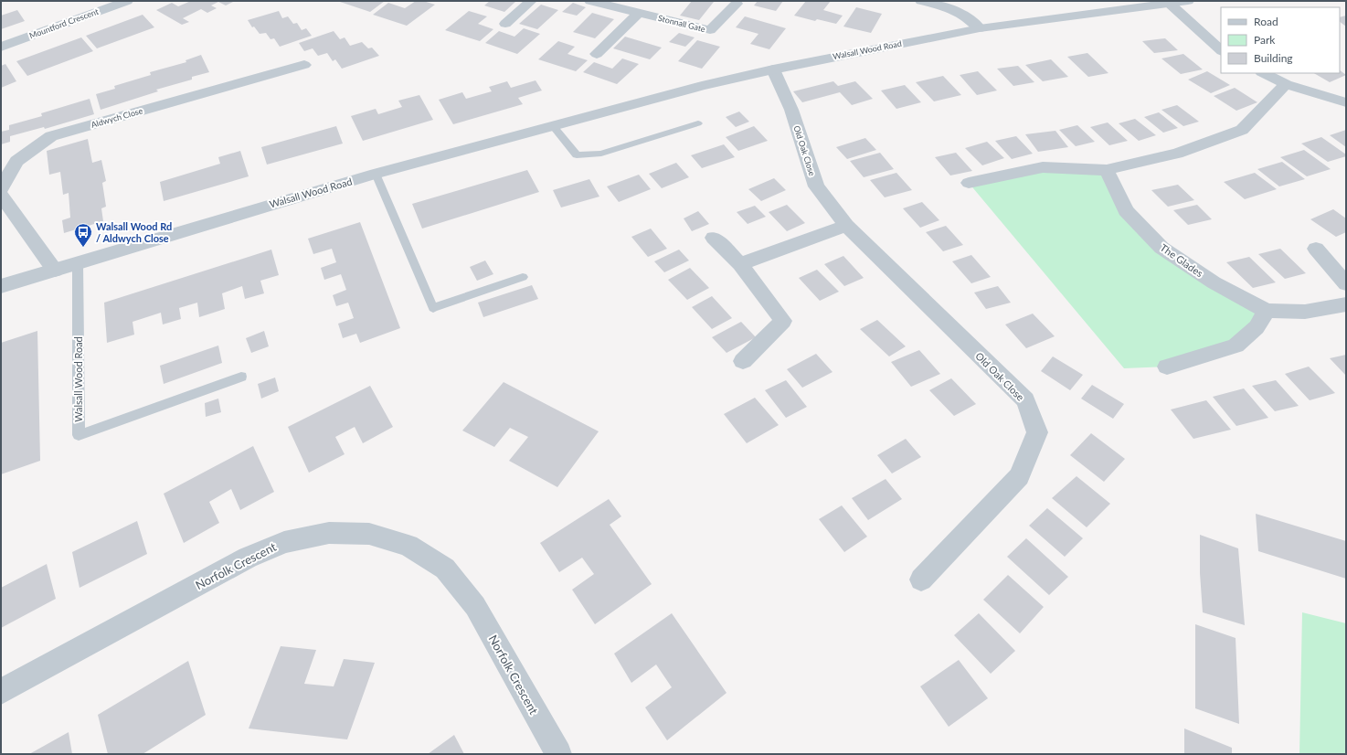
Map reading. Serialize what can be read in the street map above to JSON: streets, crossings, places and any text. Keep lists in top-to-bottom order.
{
  "streets": {
    "street": [
      "Mountford Crescent",
      "Stonnall Gate",
      "Walsall Wood Road",
      "Aldwych Close",
      "Old Oak Close",
      "The Glades",
      "Norfolk Crescent"
    ]
  },
  "crossings": [
    ["Walsall Wood Road", "Old Oak Close"]
  ],
  "places": {
    "bus stop": ["Walsall Wood Rd / Aldwych Close"]
  },
  "legend": ["Road", "Park", "Building"]
}
